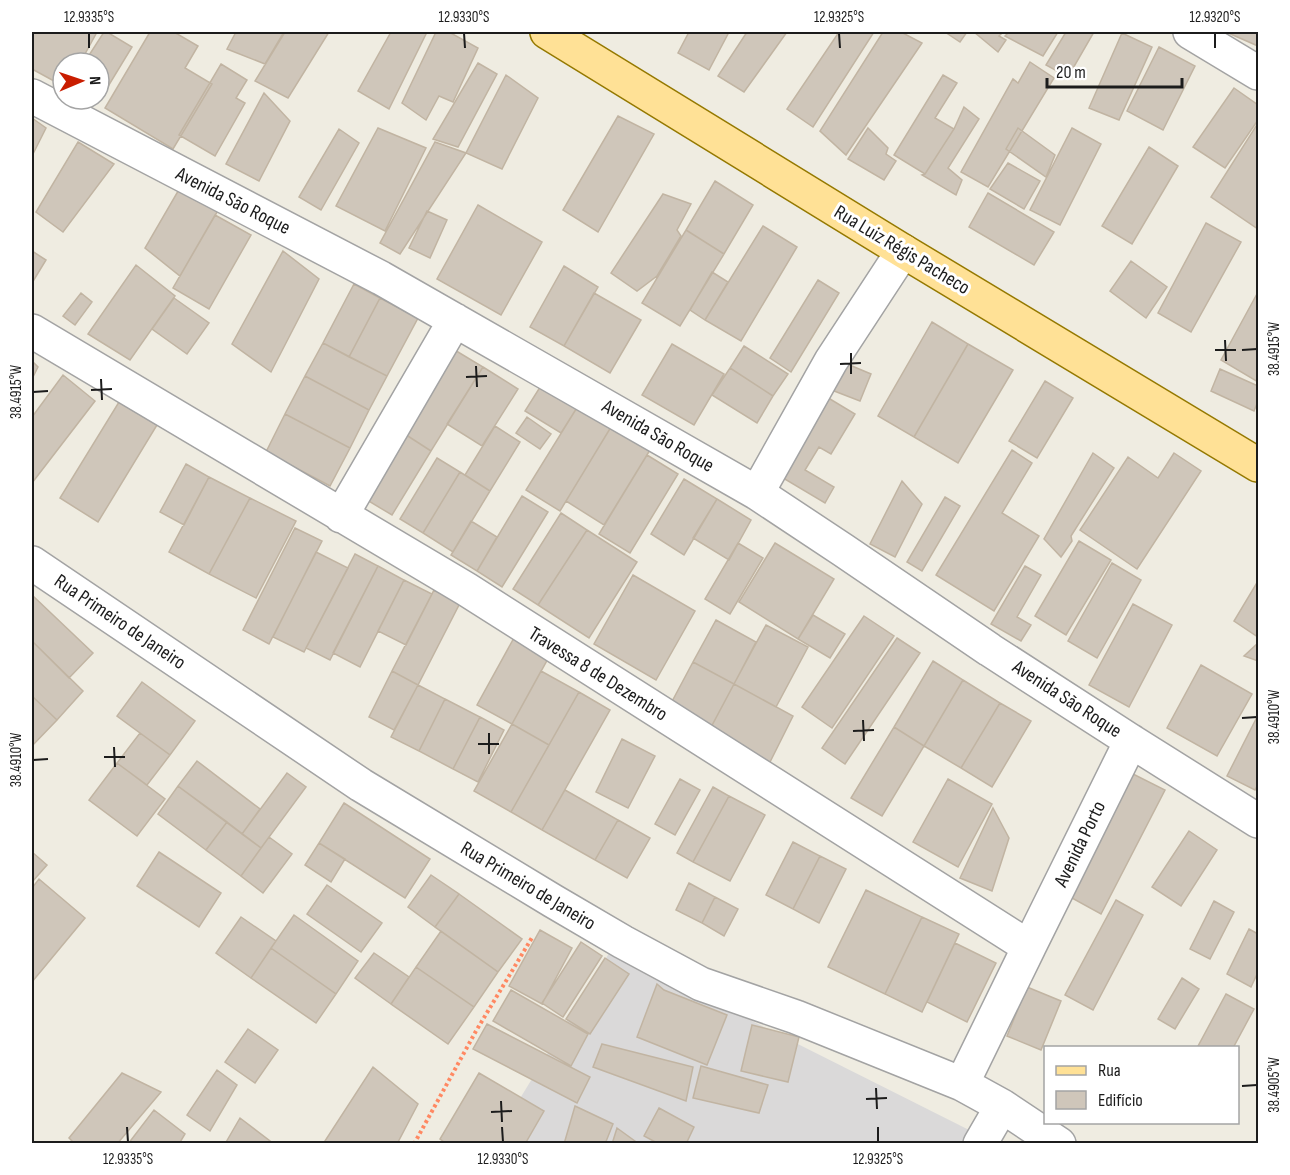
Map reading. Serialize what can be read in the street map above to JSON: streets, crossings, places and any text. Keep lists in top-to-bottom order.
{
  "streets": {
    "main road": ["Rua Luiz Régis Pacheco"],
    "street": [
      "Avenida São Roque",
      "Rua Primeiro de Janeiro",
      "Travessa 8 de Dezembro",
      "Avenida Porto"
    ]
  },
  "crossings": [
    ["Avenida São Roque", "Avenida Porto"],
    ["Travessa 8 de Dezembro", "Avenida Porto"]
  ],
  "legend": ["Rua", "Edifício"],
  "scale_bar": "20 m",
  "north": "right",
  "coordinates": [
    "12.9335°S",
    "12.9330°S",
    "12.9325°S",
    "12.9320°S",
    "38.4915°W",
    "38.4910°W",
    "38.4905°W"
  ]
}
